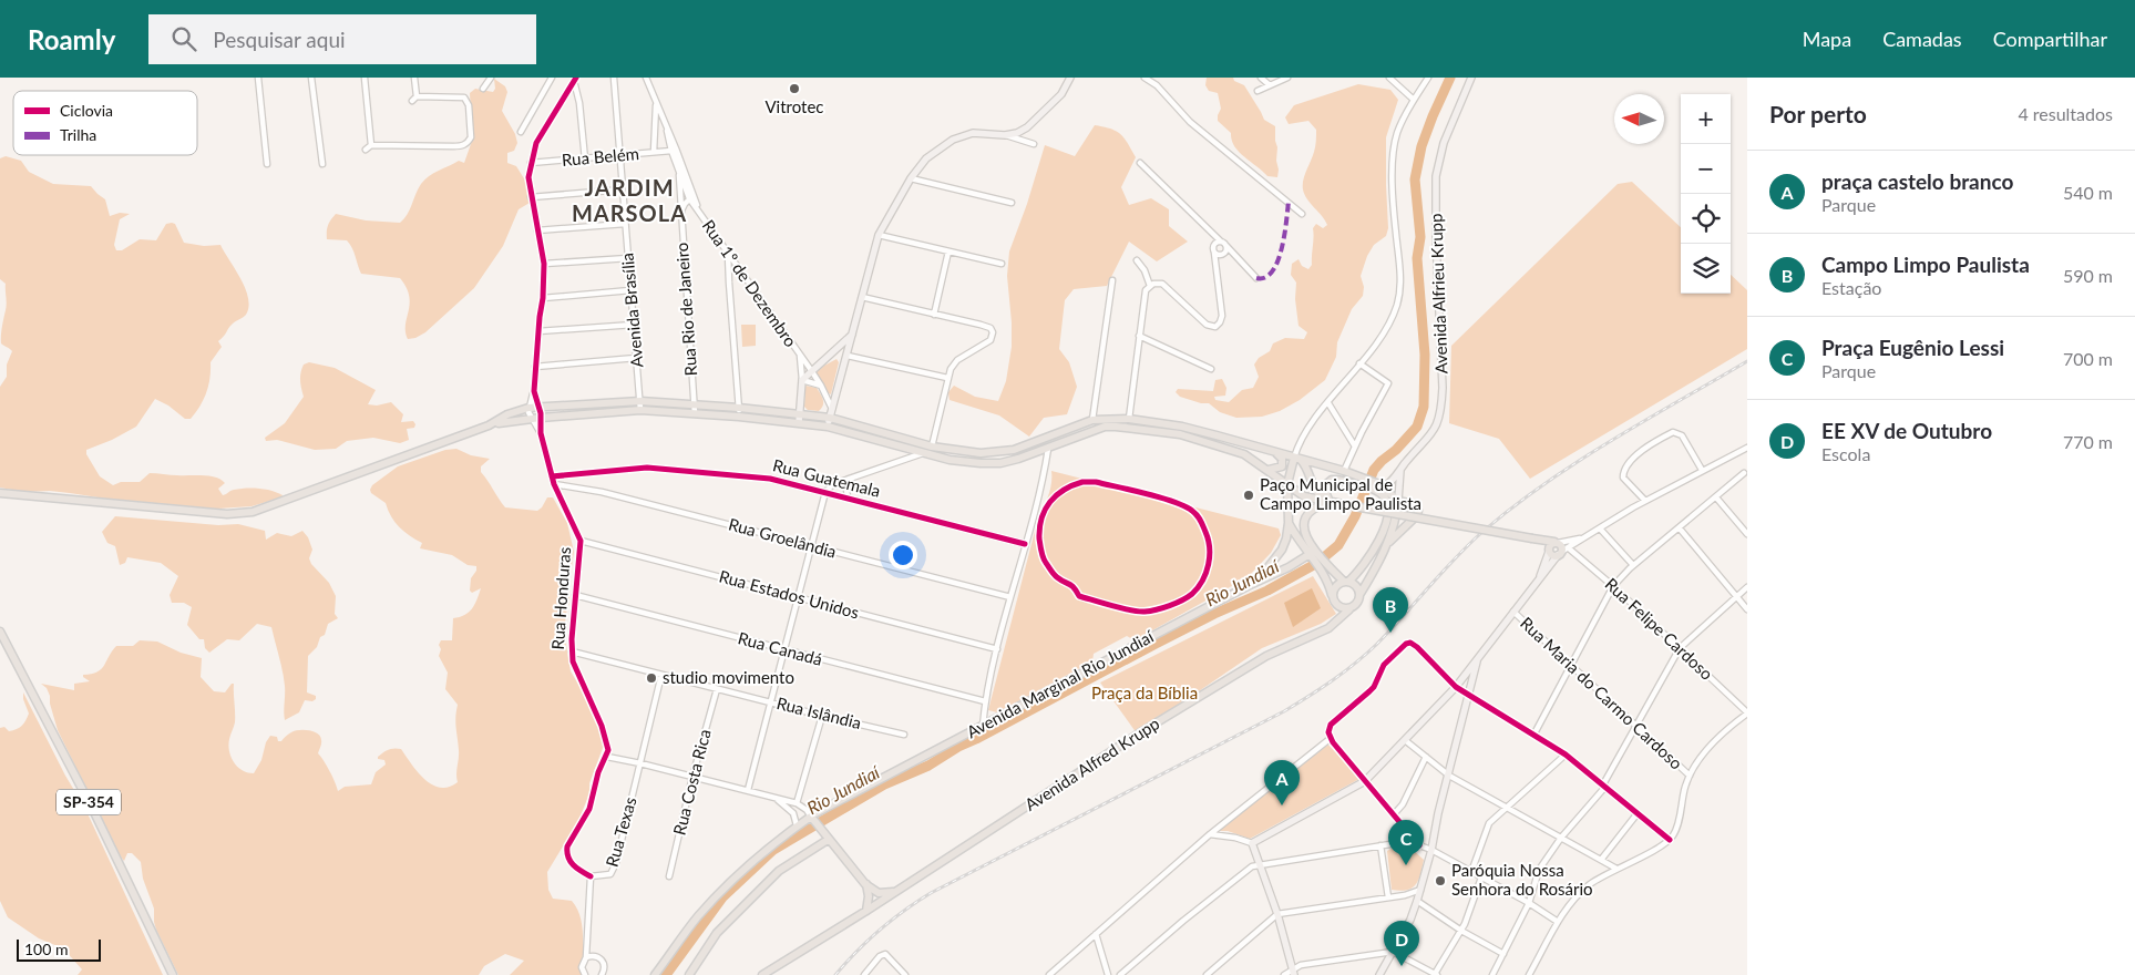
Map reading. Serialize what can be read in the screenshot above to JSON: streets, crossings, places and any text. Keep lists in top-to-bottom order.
{
  "streets": {
    "main road": [
      "Avenida Alfrieu Krupp",
      "Avenida Marginal Rio Jundiaí",
      "Avenida Alfred Krupp",
      "SP-354"
    ],
    "street": [
      "Rua Belém",
      "Rua 1º de Dezembro",
      "Rua Rio de Janeiro",
      "Avenida Brasília",
      "Rua Guatemala",
      "Rua Groelândia",
      "Rua Estados Unidos",
      "Rua Honduras",
      "Rua Felipe Cardoso",
      "Rua Canadá",
      "Rua Maria do Carmo Cardoso",
      "Rua Islândia",
      "Rua Costa Rica",
      "Rua Texas"
    ]
  },
  "crossings": [
    ["Rua Belém", "Rua 1º de Dezembro"],
    ["Rua Belém", "Avenida Brasília"],
    ["Rua 1º de Dezembro", "Rua Rio de Janeiro"],
    ["Rua Guatemala", "Rua Honduras"],
    ["Rua Groelândia", "Rua Honduras"],
    ["Rua Estados Unidos", "Rua Honduras"],
    ["Rua Honduras", "Rua Canadá"],
    ["Rua Honduras", "Rua Islândia"],
    ["Rua Islândia", "Rua Costa Rica"],
    ["Rua Islândia", "Rua Texas"]
  ],
  "districts": ["JARDIM MARSOLA"],
  "water": ["Rio Jundiaí"],
  "parks": ["Praça da Bíblia"],
  "places": [
    "Vitrotec",
    "Paço Municipal de Campo Limpo Paulista",
    "studio movimento",
    "Paróquia Nossa Senhora do Rosário"
  ],
  "legend": ["Ciclovia", "Trilha"],
  "scale_bar": "100 m",
  "north": "left",
  "page": {
    "header": "Roamly",
    "search": "Pesquisar aqui",
    "nav": ["Mapa", "Camadas", "Compartilhar"],
    "heading": ["Por perto", "4 resultados"],
    "map_buttons": ["+", "−"],
    "list": [
      {
        "mark": "A",
        "name": "praça castelo branco",
        "note": "Parque",
        "value": "540 m"
      },
      {
        "mark": "B",
        "name": "Campo Limpo Paulista",
        "note": "Estação",
        "value": "590 m"
      },
      {
        "mark": "C",
        "name": "Praça Eugênio Lessi",
        "note": "Parque",
        "value": "700 m"
      },
      {
        "mark": "D",
        "name": "EE XV de Outubro",
        "note": "Escola",
        "value": "770 m"
      }
    ],
    "pins": [
      "B",
      "A",
      "C",
      "D"
    ],
    "scale": "100 m"
  }
}
